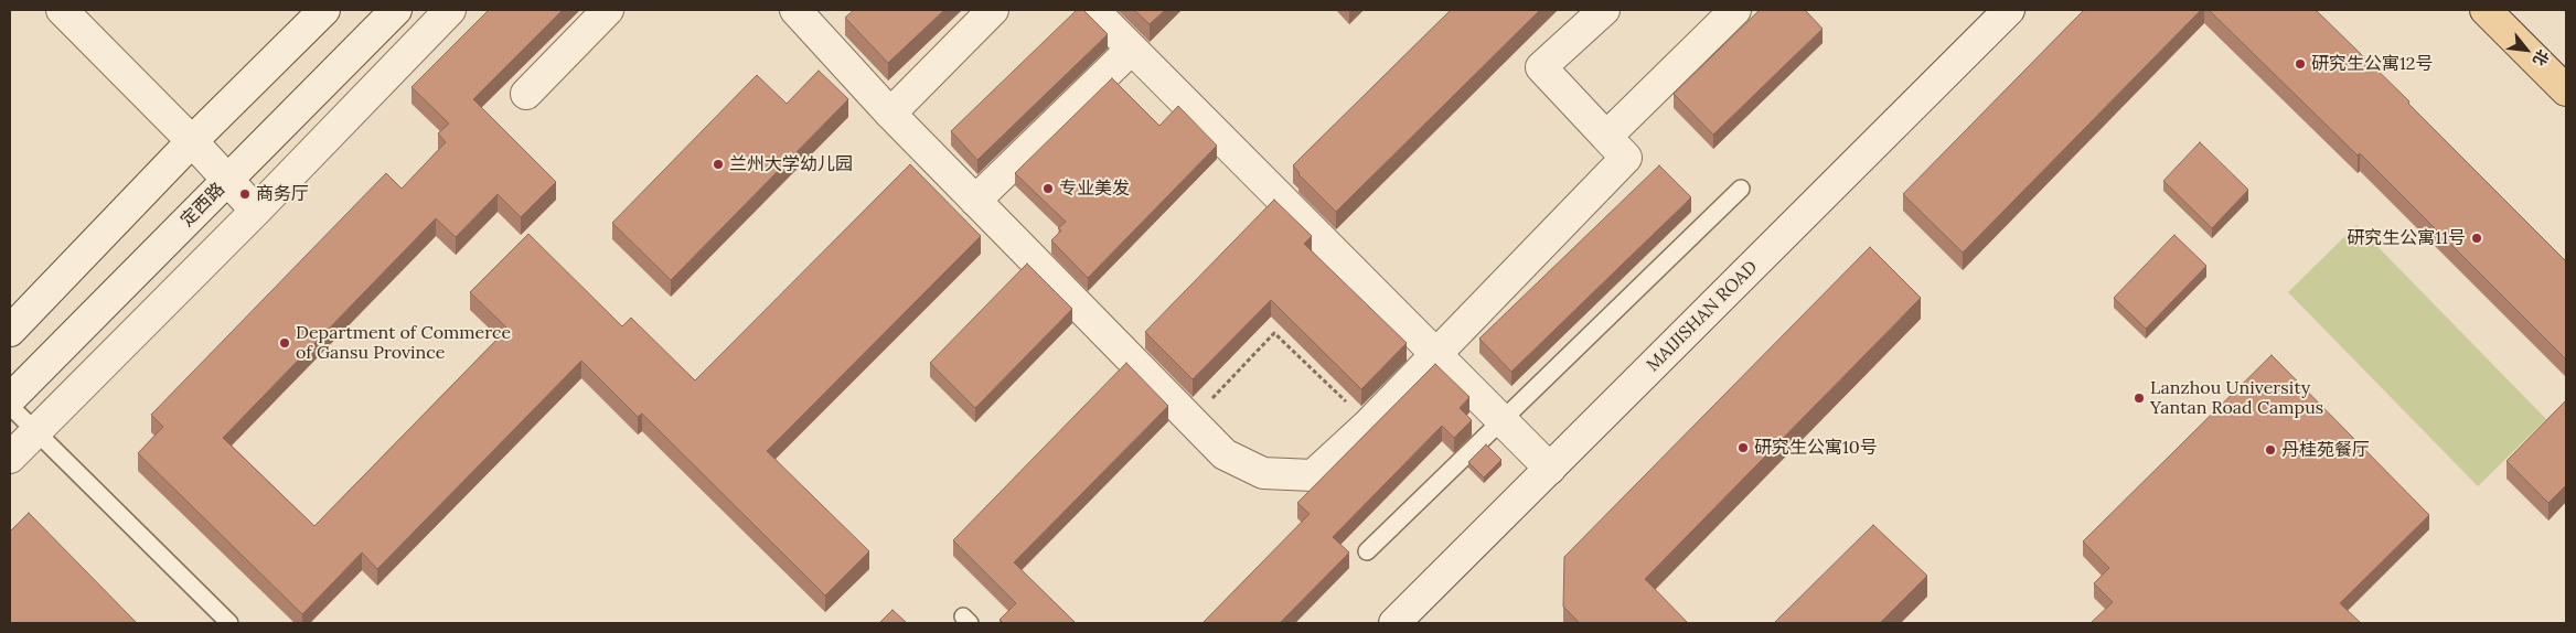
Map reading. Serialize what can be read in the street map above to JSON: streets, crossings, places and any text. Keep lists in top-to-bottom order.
{
  "streets": {
    "street": ["定西路", "MAIJISHAN ROAD"]
  },
  "places": [
    "研究生公寓12号",
    "兰州大学幼儿园",
    "专业美发",
    "商务厅",
    "研究生公寓11号",
    "Department of Commerce of Gansu Province",
    "Lanzhou University Yantan Road Campus",
    "研究生公寓10号",
    "丹桂苑餐厅"
  ],
  "north": "bottom right"
}
